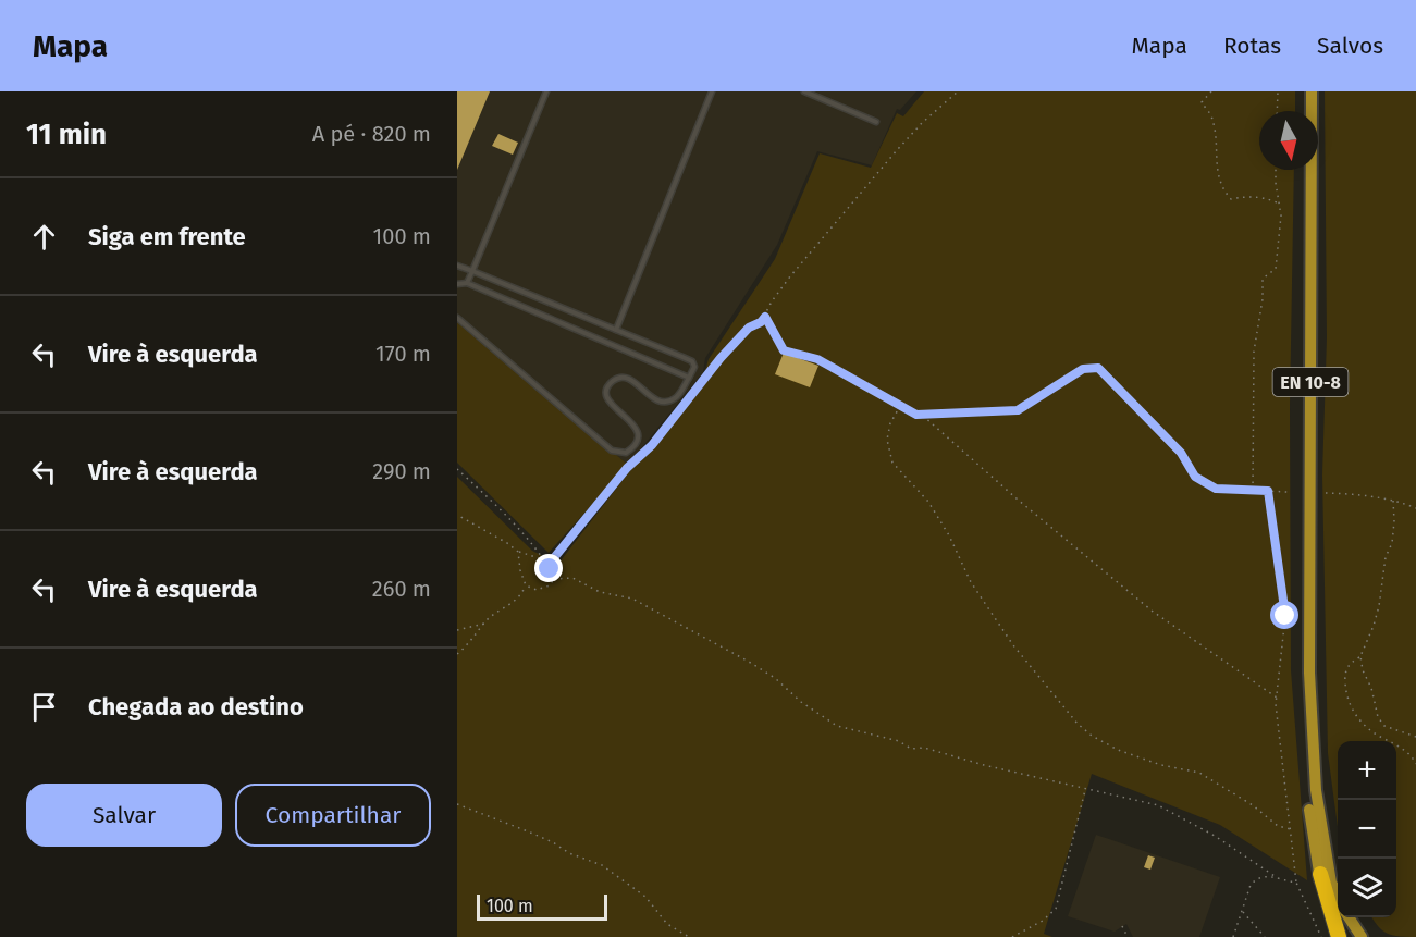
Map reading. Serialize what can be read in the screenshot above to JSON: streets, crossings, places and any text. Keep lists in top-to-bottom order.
{
  "streets": {
    "highway": ["EN 10-8"]
  },
  "scale_bar": "100 m",
  "north": "bottom",
  "page": {
    "header": "Mapa",
    "nav": ["Mapa", "Rotas", "Salvos"],
    "heading": ["11 min", "A pé · 820 m"],
    "list": [
      ["Siga em frente", "100 m"],
      ["Vire à esquerda", "170 m"],
      ["Vire à esquerda", "290 m"],
      ["Vire à esquerda", "260 m"],
      "Chegada ao destino"
    ],
    "map_buttons": ["+", "−"],
    "buttons": ["Salvar", "Compartilhar"],
    "scale": "100 m"
  }
}
